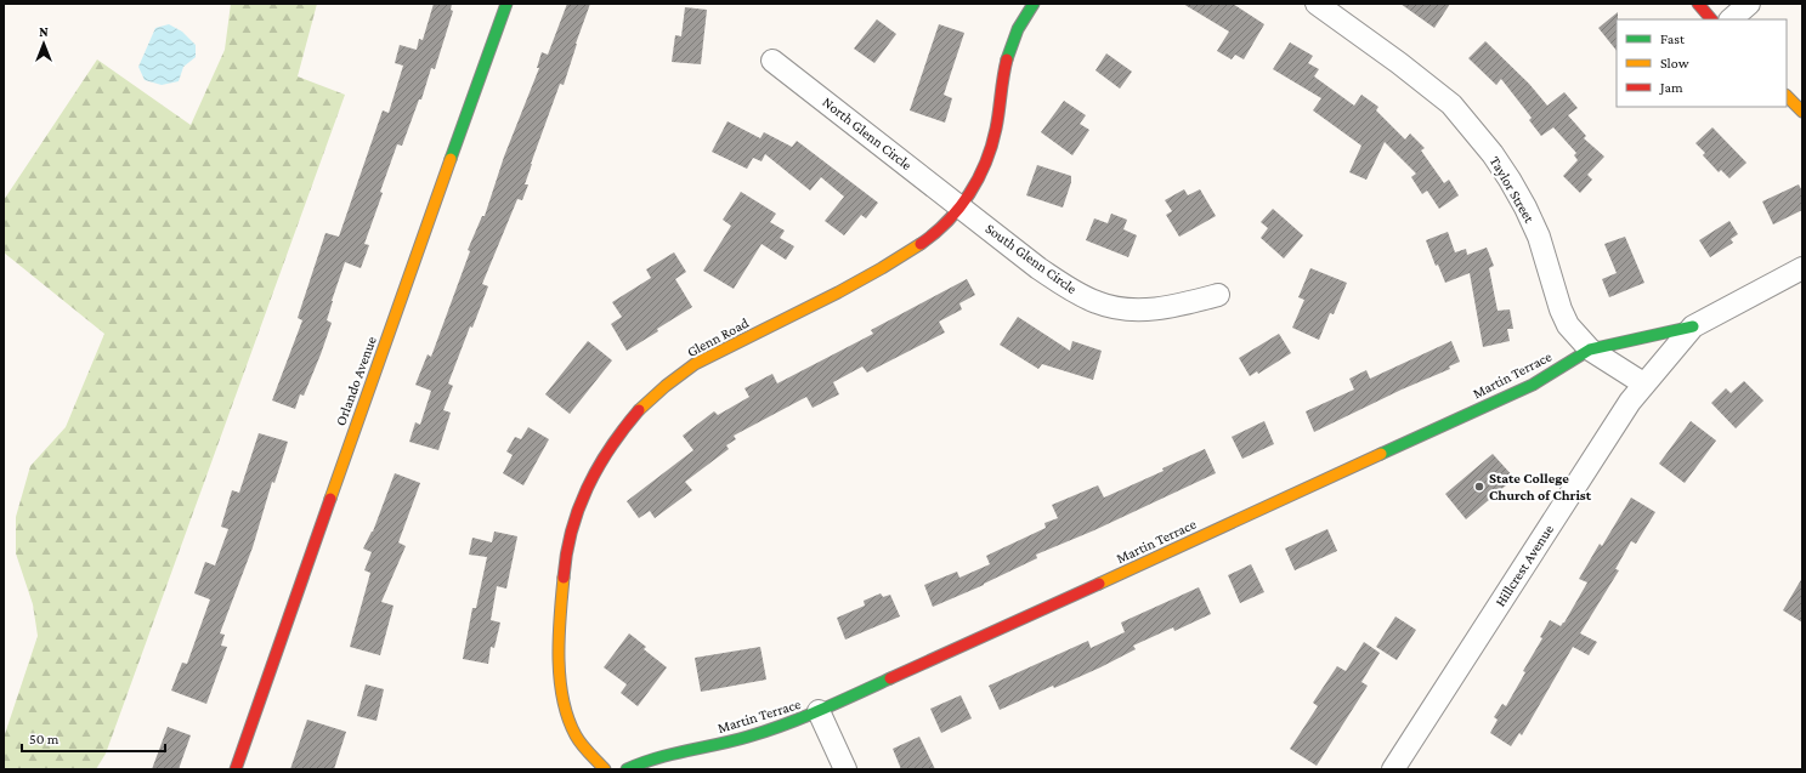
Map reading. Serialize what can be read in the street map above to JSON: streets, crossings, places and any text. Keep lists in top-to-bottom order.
{
  "streets": {
    "street": [
      "North Glenn Circle",
      "Taylor Street",
      "South Glenn Circle",
      "Glenn Road",
      "Martin Terrace",
      "Orlando Avenue",
      "Hillcrest Avenue"
    ]
  },
  "crossings": [
    ["North Glenn Circle", "South Glenn Circle"],
    ["North Glenn Circle", "Glenn Road"],
    ["Taylor Street", "Martin Terrace"],
    ["Taylor Street", "Hillcrest Avenue"],
    ["South Glenn Circle", "Glenn Road"],
    ["Martin Terrace", "Hillcrest Avenue"]
  ],
  "places": ["State College Church of Christ"],
  "legend": ["Fast", "Slow", "Jam"],
  "scale_bar": "50 m",
  "north": "top"
}
